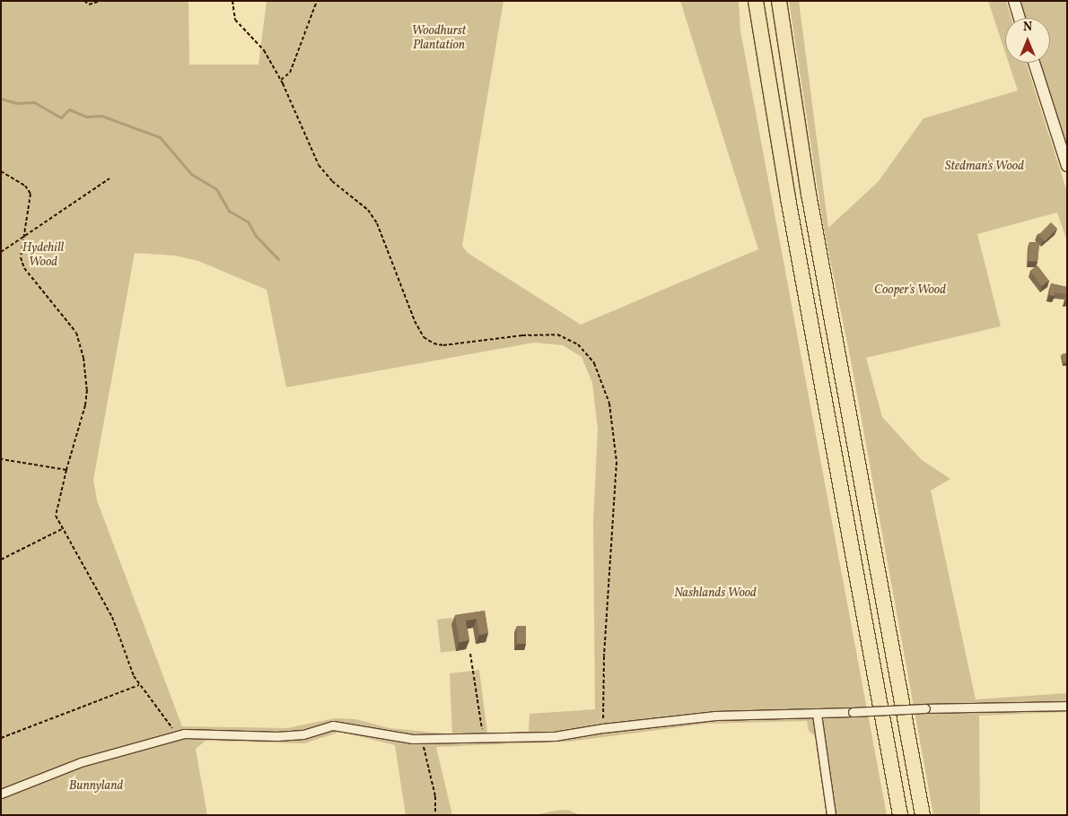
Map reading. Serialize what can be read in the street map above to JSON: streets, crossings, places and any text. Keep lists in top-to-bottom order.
{
  "parks": [
    "Woodhurst Plantation",
    "Stedman's Wood",
    "Hydehill Wood",
    "Cooper's Wood",
    "Nashlands Wood",
    "Bunnyland"
  ],
  "north": "top"
}
